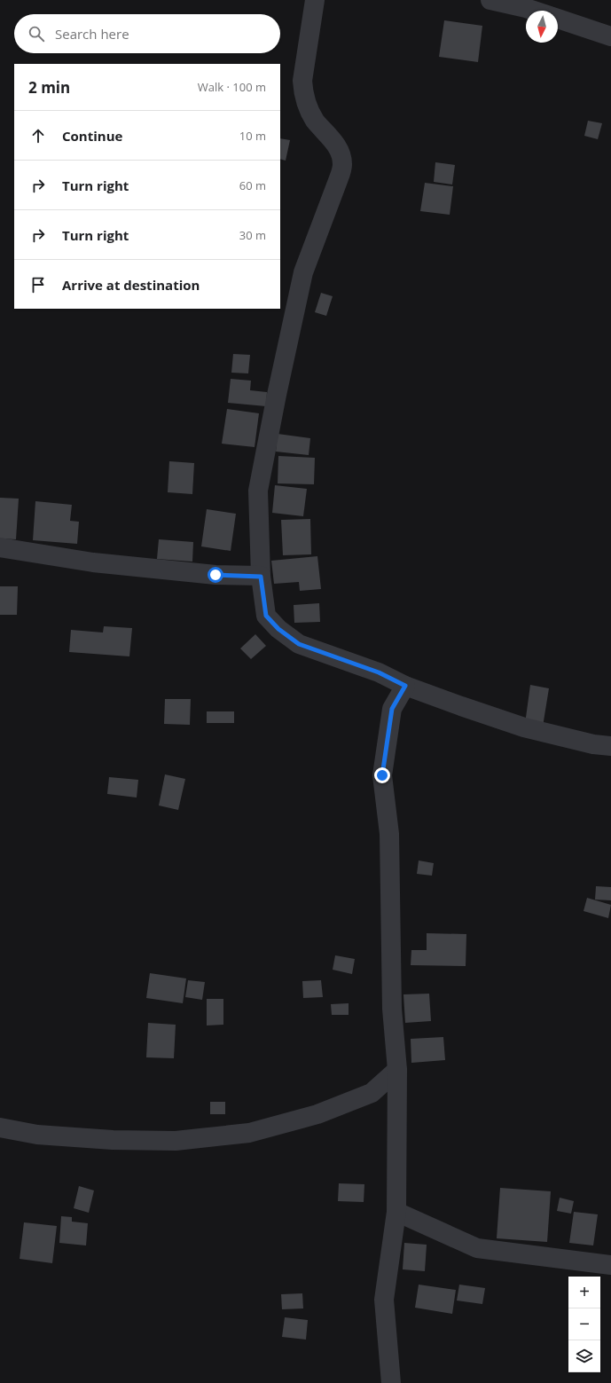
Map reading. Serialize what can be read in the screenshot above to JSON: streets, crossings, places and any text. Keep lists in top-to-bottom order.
{
  "north": "bottom",
  "page": {
    "search": "Search here",
    "heading": ["2 min", "Walk · 100 m"],
    "list": [
      ["Continue", "10 m"],
      ["Turn right", "60 m"],
      ["Turn right", "30 m"],
      "Arrive at destination"
    ],
    "map_buttons": ["+", "−"]
  }
}
